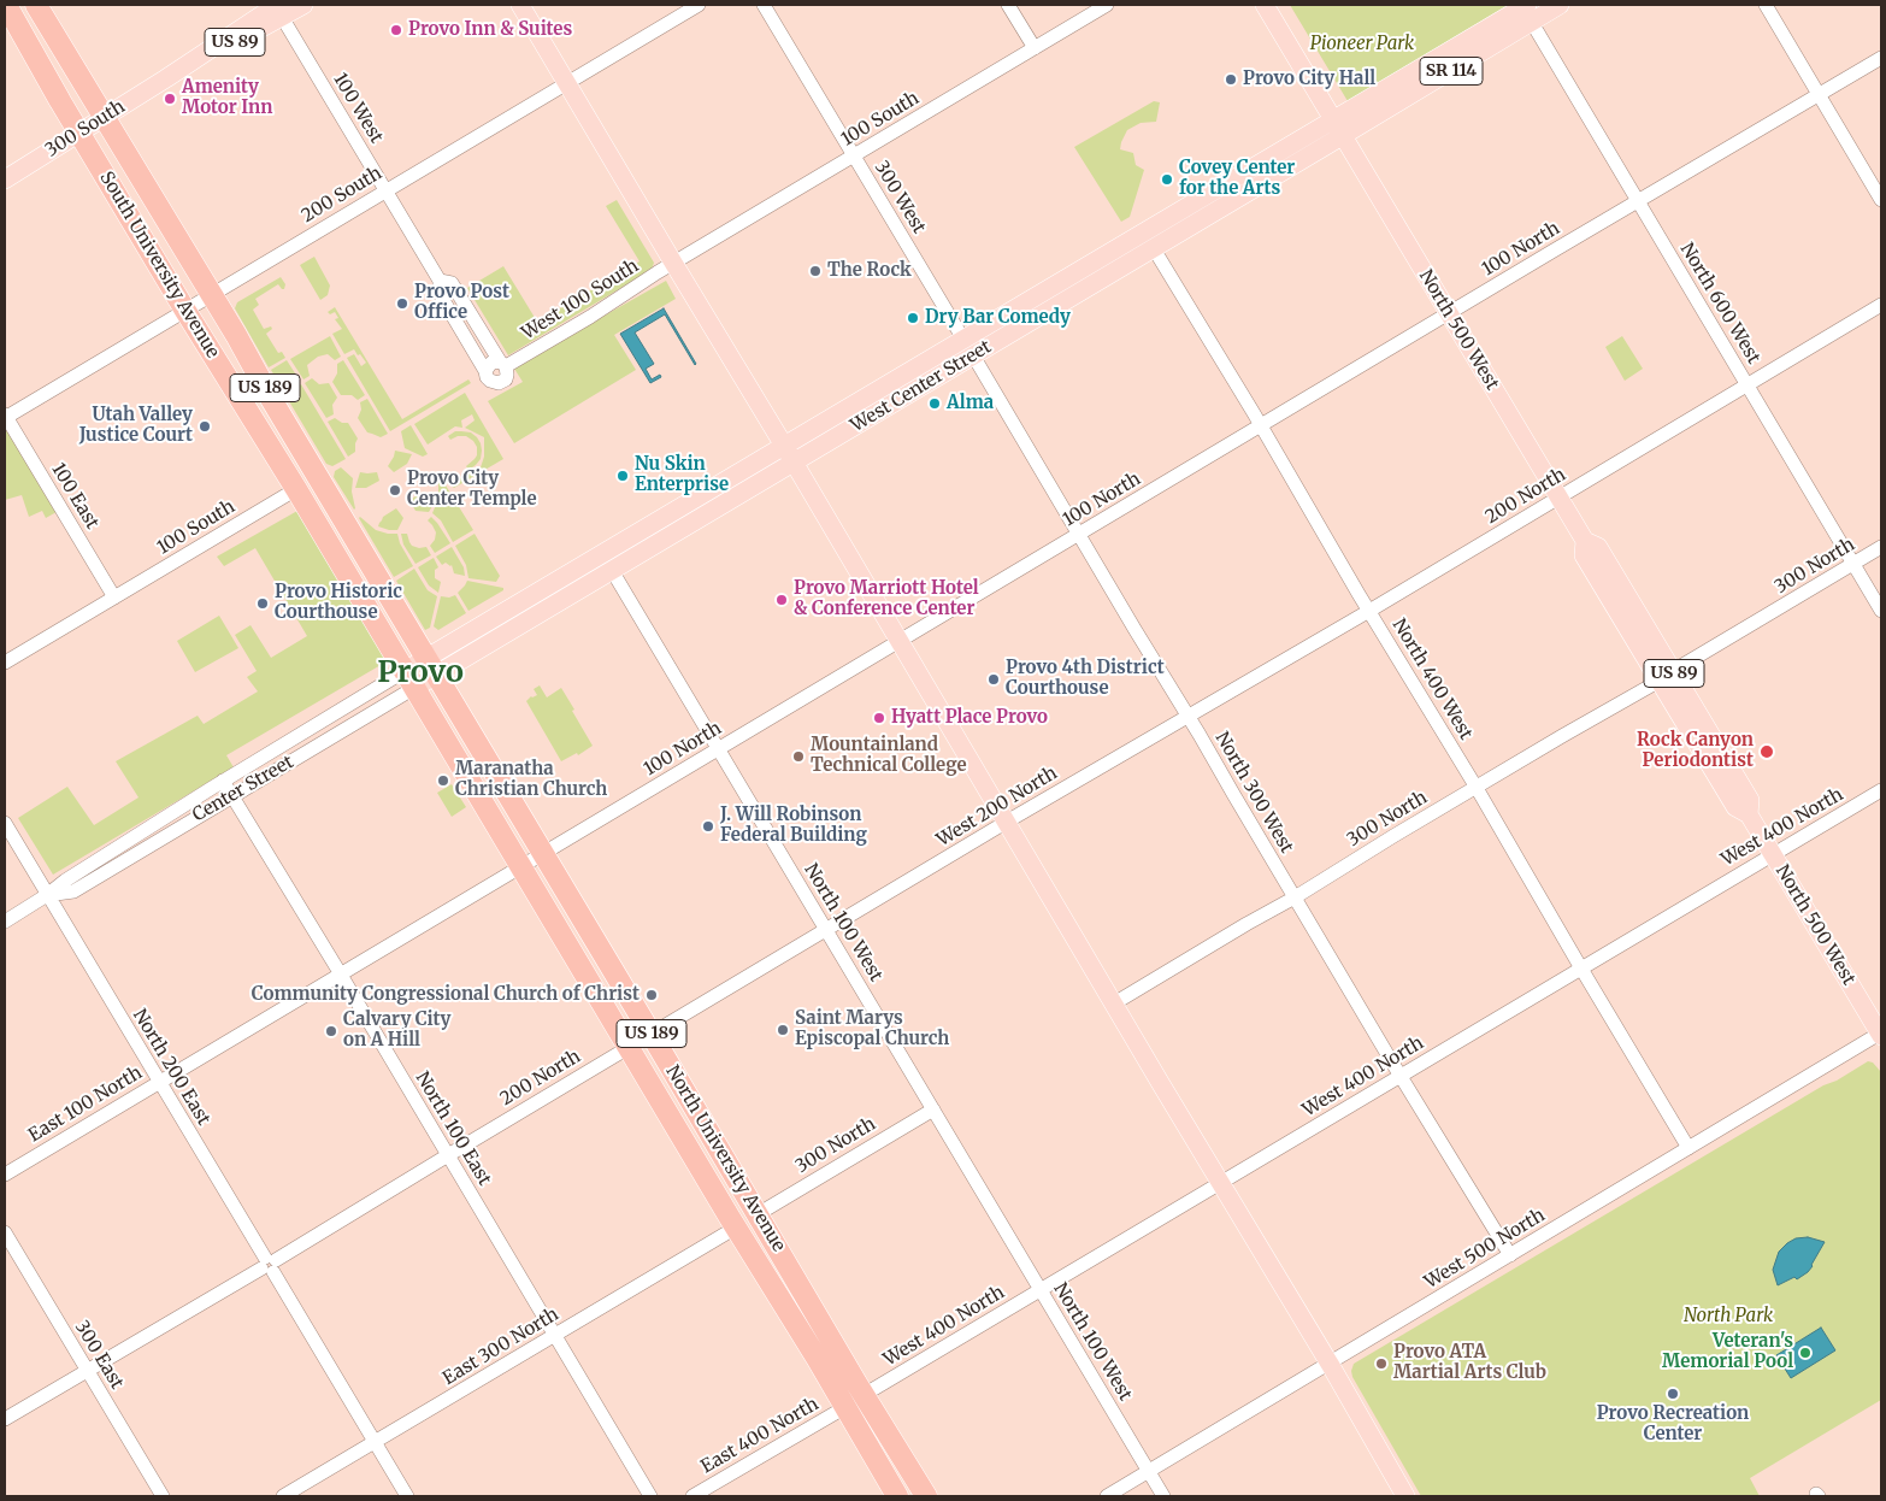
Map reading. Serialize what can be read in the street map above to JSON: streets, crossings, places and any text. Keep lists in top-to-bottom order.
{
  "streets": {
    "highway": ["South University Avenue", "US 189", "North University Avenue"],
    "main road": [
      "US 89",
      "SR 114",
      "300 South",
      "North 500 West",
      "West Center Street",
      "Center Street"
    ],
    "street": [
      "100 West",
      "100 South",
      "200 South",
      "300 West",
      "100 North",
      "West 100 South",
      "North 600 West",
      "100 East",
      "200 North",
      "300 North",
      "North 400 West",
      "North 300 West",
      "West 200 North",
      "West 400 North",
      "North 100 West",
      "North 200 East",
      "East 100 North",
      "North 100 East",
      "West 500 North",
      "East 300 North",
      "300 East",
      "East 400 North"
    ]
  },
  "crossings": [
    ["US 89", "North 500 West"],
    ["US 89", "West Center Street"],
    ["100 West", "300 South"],
    ["100 West", "200 South"],
    ["100 South", "300 West"],
    ["100 South", "South University Avenue"],
    ["100 South", "West 100 South"],
    ["100 South", "100 East"],
    ["300 South", "South University Avenue"],
    ["200 South", "South University Avenue"],
    ["200 South", "100 East"],
    ["300 West", "West Center Street"],
    ["300 West", "North 300 West"],
    ["100 North", "North 600 West"],
    ["100 North", "North 500 West"],
    ["100 North", "North 400 West"],
    ["100 North", "North 300 West"],
    ["100 North", "North 100 West"],
    ["100 North", "East 100 North"],
    ["100 North", "North 100 East"],
    ["100 North", "North University Avenue"],
    ["South University Avenue", "West Center Street"],
    ["South University Avenue", "Center Street"],
    ["South University Avenue", "North University Avenue"],
    ["North 600 West", "West Center Street"],
    ["North 600 West", "200 North"],
    ["North 600 West", "300 North"],
    ["North 500 West", "West Center Street"],
    ["North 500 West", "200 North"],
    ["North 500 West", "300 North"],
    ["North 500 West", "West 400 North"],
    ["North 500 West", "West 500 North"],
    ["West Center Street", "North 400 West"],
    ["West Center Street", "Center Street"],
    ["West Center Street", "North 300 West"],
    ["West Center Street", "North 100 West"],
    ["West Center Street", "North University Avenue"],
    ["200 North", "North 400 West"],
    ["200 North", "North 300 West"],
    ["200 North", "West 200 North"],
    ["200 North", "North 100 West"],
    ["200 North", "North 200 East"],
    ["200 North", "North 100 East"],
    ["200 North", "North University Avenue"],
    ["200 North", "300 East"],
    ["300 North", "North 400 West"],
    ["300 North", "North 300 West"],
    ["300 North", "North 100 West"],
    ["300 North", "North University Avenue"],
    ["North 400 West", "West 400 North"],
    ["North 400 West", "West 500 North"],
    ["Center Street", "North 200 East"],
    ["Center Street", "North 100 East"],
    ["Center Street", "North University Avenue"],
    ["North 300 West", "West 200 North"],
    ["North 300 West", "West 400 North"],
    ["North 300 West", "West 500 North"],
    ["West 200 North", "North 100 West"],
    ["West 400 North", "North 100 West"],
    ["West 400 North", "North University Avenue"],
    ["North 100 West", "West 500 North"],
    ["North 200 East", "East 100 North"],
    ["North 200 East", "East 300 North"],
    ["East 100 North", "North 100 East"],
    ["North 100 East", "East 300 North"],
    ["North University Avenue", "East 300 North"],
    ["North University Avenue", "East 400 North"]
  ],
  "districts": ["Provo"],
  "parks": ["Pioneer Park", "North Park"],
  "places": [
    "Provo Inn & Suites",
    "Provo City Hall",
    "Amenity Motor Inn",
    "Covey Center for the Arts",
    "The Rock",
    "Provo Post Office",
    "Dry Bar Comedy",
    "Alma",
    "Utah Valley Justice Court",
    "Nu Skin Enterprise",
    "Provo City Center Temple",
    "Provo Marriott Hotel & Conference Center",
    "Provo Historic Courthouse",
    "Provo 4th District Courthouse",
    "Hyatt Place Provo",
    "Rock Canyon Periodontist",
    "Mountainland Technical College",
    "Maranatha Christian Church",
    "J. Will Robinson Federal Building",
    "Community Congressional Church of Christ",
    "Saint Marys Episcopal Church",
    "Calvary City on A Hill",
    "Veteran's Memorial Pool",
    "Provo ATA Martial Arts Club",
    "Provo Recreation Center"
  ]
}
